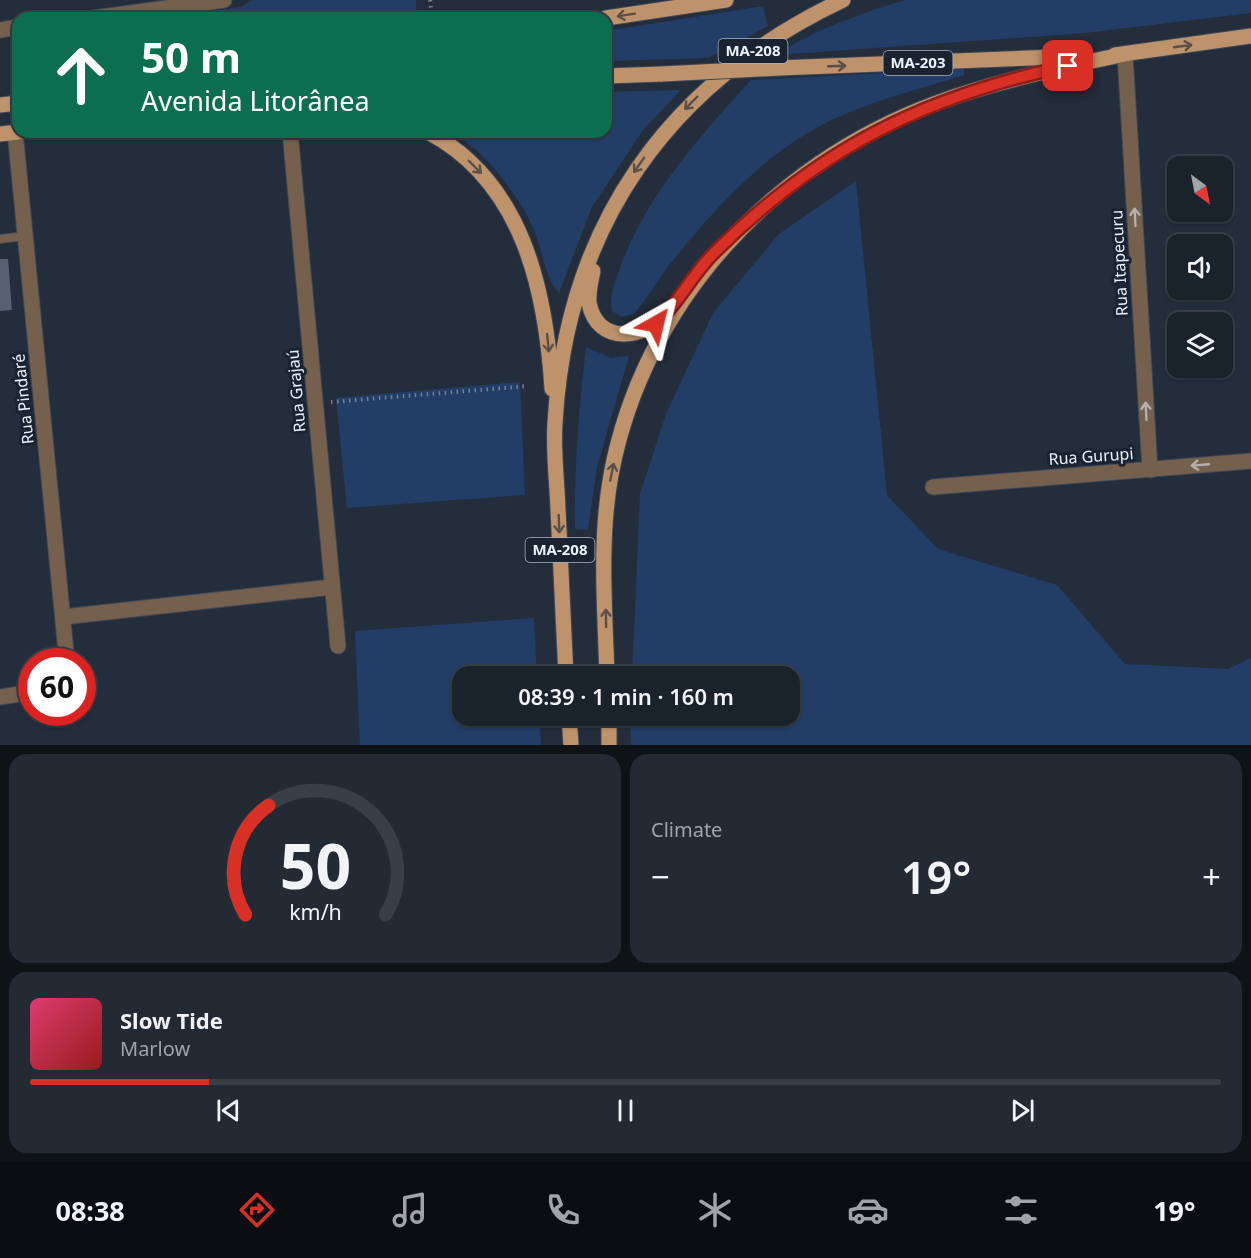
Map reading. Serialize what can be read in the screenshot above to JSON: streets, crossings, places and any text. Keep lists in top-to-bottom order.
{
  "streets": {
    "main road": ["MA-208", "MA-203"],
    "street": [
      "Rua Itapecuru",
      "Rua Grajaú",
      "Rua Pindaré",
      "Rua Gurupi"
    ]
  },
  "crossings": [
    ["MA-208", "MA-203"],
    ["MA-208", "Rua Itapecuru"],
    ["MA-203", "Rua Itapecuru"],
    ["Rua Itapecuru", "Rua Gurupi"]
  ],
  "one_way": ["Rua Itapecuru"],
  "north": "bottom right",
  "page": {
    "turn": ["50 m", "Avenida Litorânea"],
    "limit": "60",
    "trip": "08:39 · 1 min · 160 m",
    "tile": "Climate",
    "heat": ["−", "19°", "+"],
    "song": ["Slow Tide", "Marlow"],
    "tabs": ["08:38", "19°"],
    "gauge": ["50", "km/h"]
  }
}
